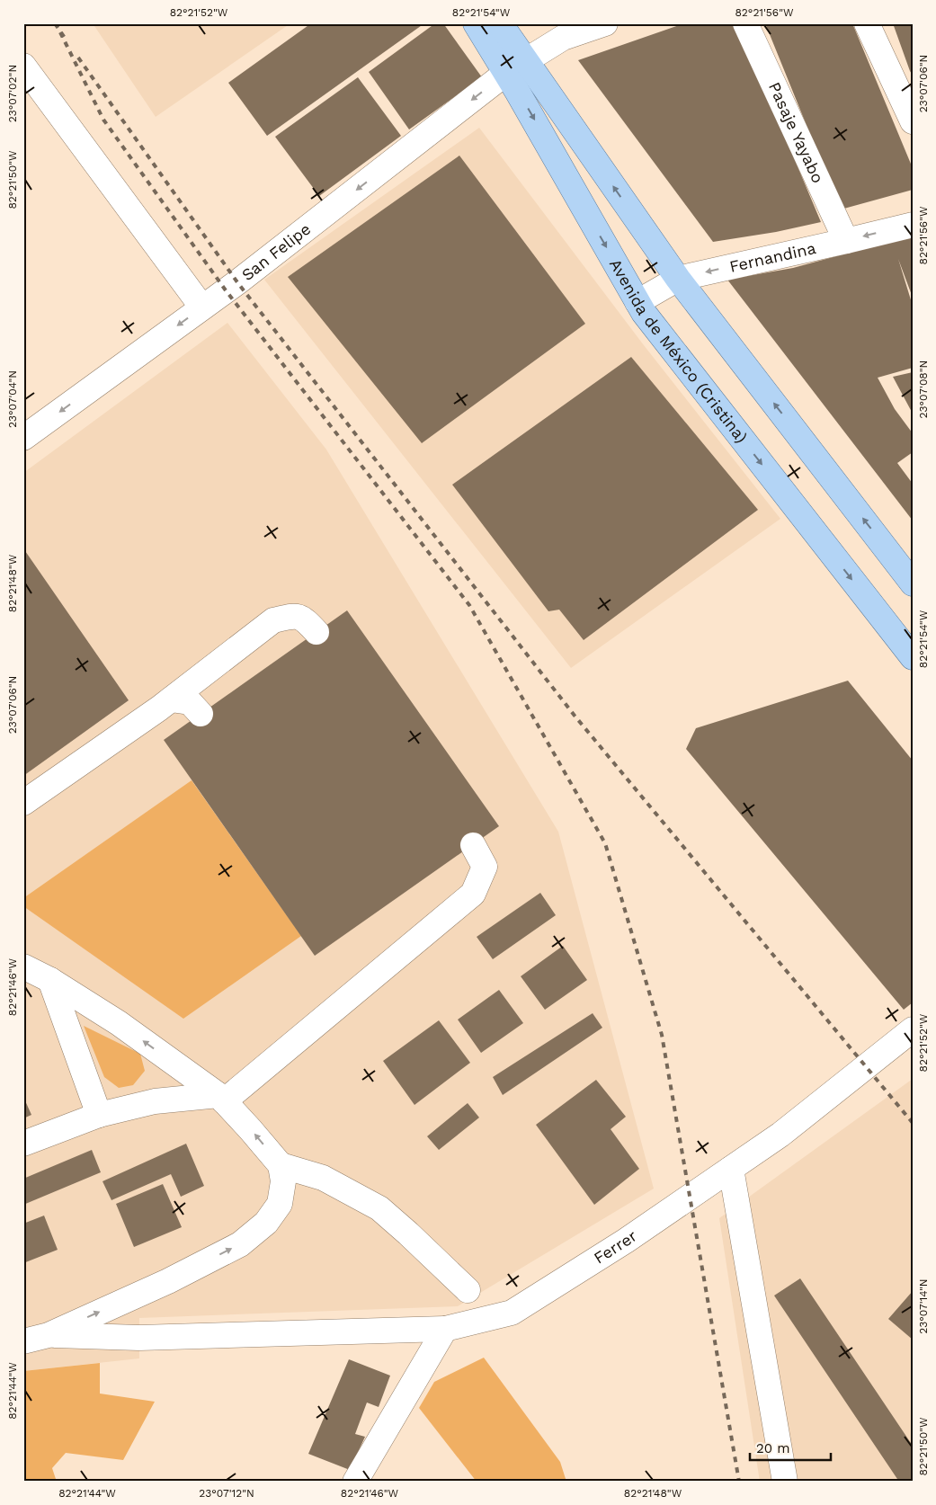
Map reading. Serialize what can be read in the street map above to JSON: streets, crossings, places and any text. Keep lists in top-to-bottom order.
{
  "streets": {
    "main road": ["Avenida de México (Cristina)"],
    "street": [
      "Pasaje Yayabo",
      "San Felipe",
      "Fernandina",
      "Ferrer"
    ]
  },
  "crossings": [
    ["Pasaje Yayabo", "Fernandina"],
    ["San Felipe", "Avenida de México (Cristina)"],
    ["Fernandina", "Avenida de México (Cristina)"]
  ],
  "one_way": ["San Felipe", "Fernandina"],
  "scale_bar": "20 m",
  "coordinates": [
    "82°21'52\"W",
    "82°21'54\"W",
    "82°21'56\"W",
    "23°07'06\"N",
    "23°07'02\"N",
    "82°21'50\"W",
    "23°07'08\"N",
    "23°07'04\"N",
    "82°21'48\"W",
    "82°21'46\"W",
    "23°07'14\"N",
    "82°21'44\"W",
    "23°07'12\"N"
  ]
}
